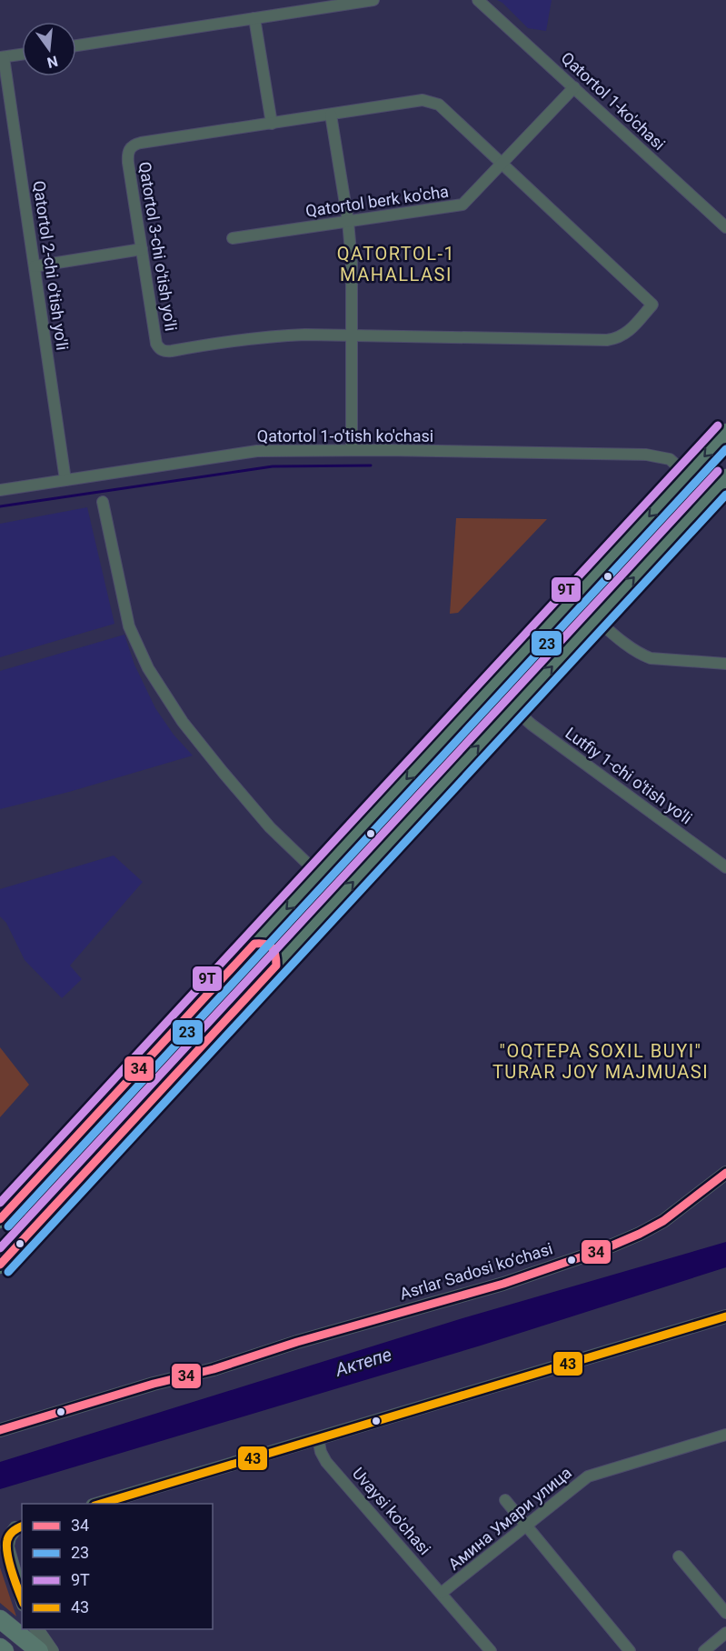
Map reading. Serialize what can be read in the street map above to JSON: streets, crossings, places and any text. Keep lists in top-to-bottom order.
{
  "streets": {
    "street": [
      "Qatortol 1-ko'chasi",
      "Qatortol berk ko'cha",
      "Qatortol 3-chi o'tish yo'li",
      "Qatortol 2-chi o'tish yo'li",
      "Qatortol 1-o'tish ko'chasi",
      "Lutfiy 1-chi o'tish yo'li",
      "Asrlar Sadosi ko‘chasi",
      "Uvaysi ko'chasi",
      "Амина Умари улица"
    ]
  },
  "crossings": [
    ["Qatortol 1-ko'chasi", "Qatortol berk ko'cha"],
    ["Qatortol berk ko'cha", "Qatortol 3-chi o'tish yo'li"],
    ["Qatortol 2-chi o'tish yo'li", "Qatortol 1-o'tish ko'chasi"],
    ["Uvaysi ko'chasi", "Амина Умари улица"]
  ],
  "districts": ["QATORTOL-1 MAHALLASI", "\"OQTEPA SOXIL BUYI\" TURAR JOY MAJMUASI"],
  "water": ["Актепе"],
  "lines": [
    "transit line 9Т",
    "transit line 23",
    "transit line 34",
    "transit line 43"
  ],
  "legend": [
    "34",
    "23",
    "9Т",
    "43"
  ],
  "north": "bottom"
}
